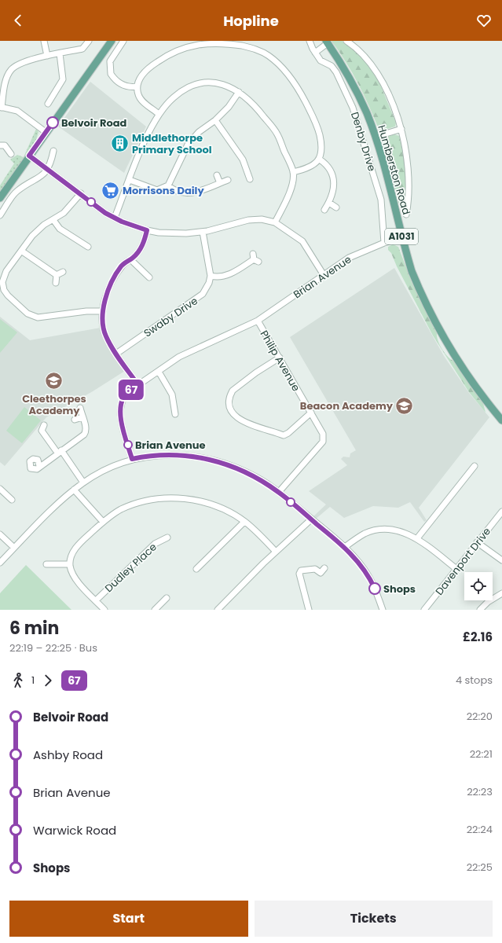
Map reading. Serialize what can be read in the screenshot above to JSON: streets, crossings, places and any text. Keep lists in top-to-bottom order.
{
  "streets": {
    "main road": ["Humberston Road", "A1031"],
    "street": [
      "Denby Drive",
      "Brian Avenue",
      "Swaby Drive",
      "Philip Avenue",
      "Davenport Drive",
      "Dudley Place"
    ]
  },
  "crossings": [
    ["Denby Drive", "Brian Avenue"],
    ["Humberston Road", "Brian Avenue"],
    ["Brian Avenue", "Philip Avenue"]
  ],
  "places": {
    "other": ["Belvoir Road", "Brian Avenue", "Shops"],
    "building": ["Middlethorpe Primary School"],
    "supermarket": ["Morrisons Daily"],
    "school or university": ["Cleethorpes Academy", "Beacon Academy"]
  },
  "lines": ["bus line 67"],
  "page": {
    "header": "Hopline",
    "on_map": "67",
    "heading": ["6 min", "22:19 – 22:25 · Bus", "£2.16"],
    "legs": ["1", "67", "4 stops"],
    "list": [
      {
        "name": "Belvoir Road",
        "value": "22:20"
      },
      {
        "name": "Ashby Road",
        "value": "22:21"
      },
      {
        "name": "Brian Avenue",
        "value": "22:23"
      },
      {
        "name": "Warwick Road",
        "value": "22:24"
      },
      {
        "name": "Shops",
        "value": "22:25"
      }
    ],
    "buttons": ["Start", "Tickets"]
  }
}
